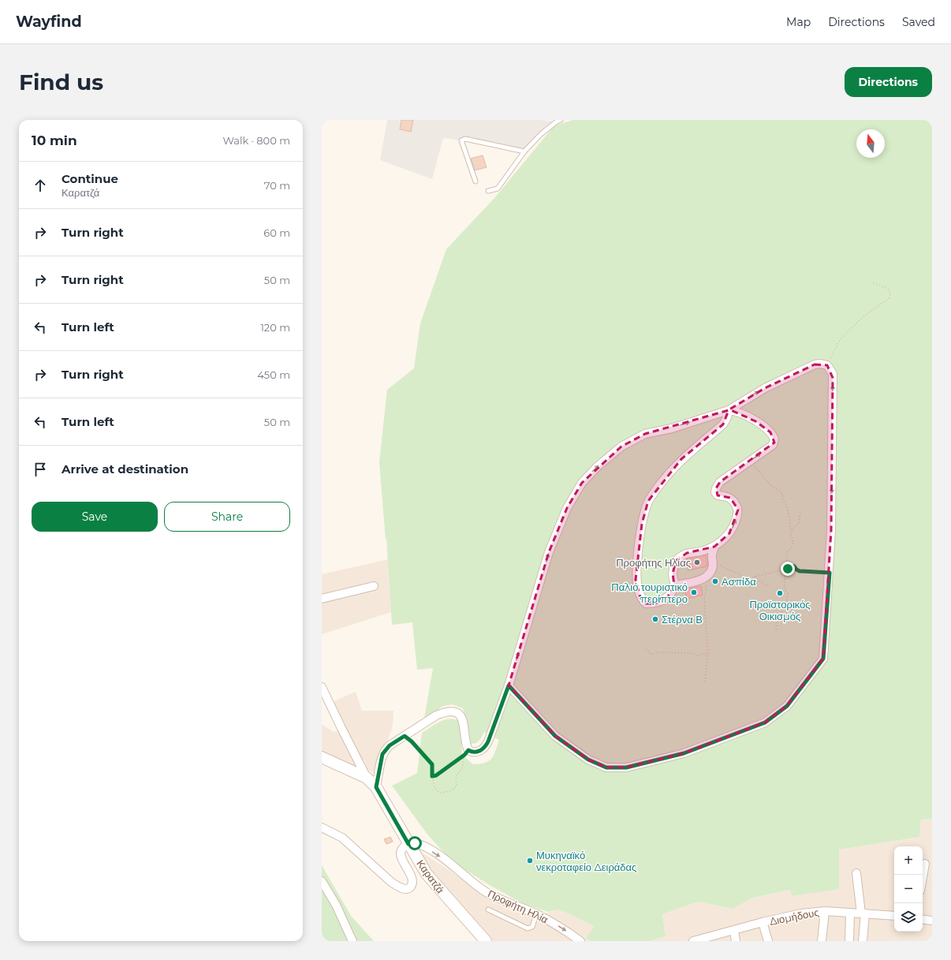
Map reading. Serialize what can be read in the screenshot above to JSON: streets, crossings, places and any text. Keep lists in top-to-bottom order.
{
  "streets": {
    "street": ["Καρατζά", "Προφήτη Ηλία", "Διομήδους"]
  },
  "crossings": [
    ["Καρατζά", "Προφήτη Ηλία"]
  ],
  "one_way": ["Προφήτη Ηλία"],
  "places": [
    "Προφήτης Ηλίας",
    "Ασπίδα",
    "Παλιό τουριστικό περίπτερο",
    "Προϊστορικός Οικισμός",
    "Στέρνα Β",
    "Μυκηναϊκό νεκροταφείο Δειράδας"
  ],
  "north": "top",
  "page": {
    "header": "Wayfind",
    "nav": ["Map", "Directions", "Saved"],
    "buttons": [
      "Directions",
      ["Save", "Share"]
    ],
    "title": "Find us",
    "heading": ["10 min", "Walk · 800 m"],
    "list": [
      ["Continue", "Καρατζά", "70 m"],
      ["Turn right", "60 m"],
      ["Turn right", "50 m"],
      ["Turn left", "120 m"],
      ["Turn right", "450 m"],
      ["Turn left", "50 m"],
      "Arrive at destination"
    ],
    "map_buttons": ["+", "−"]
  }
}
